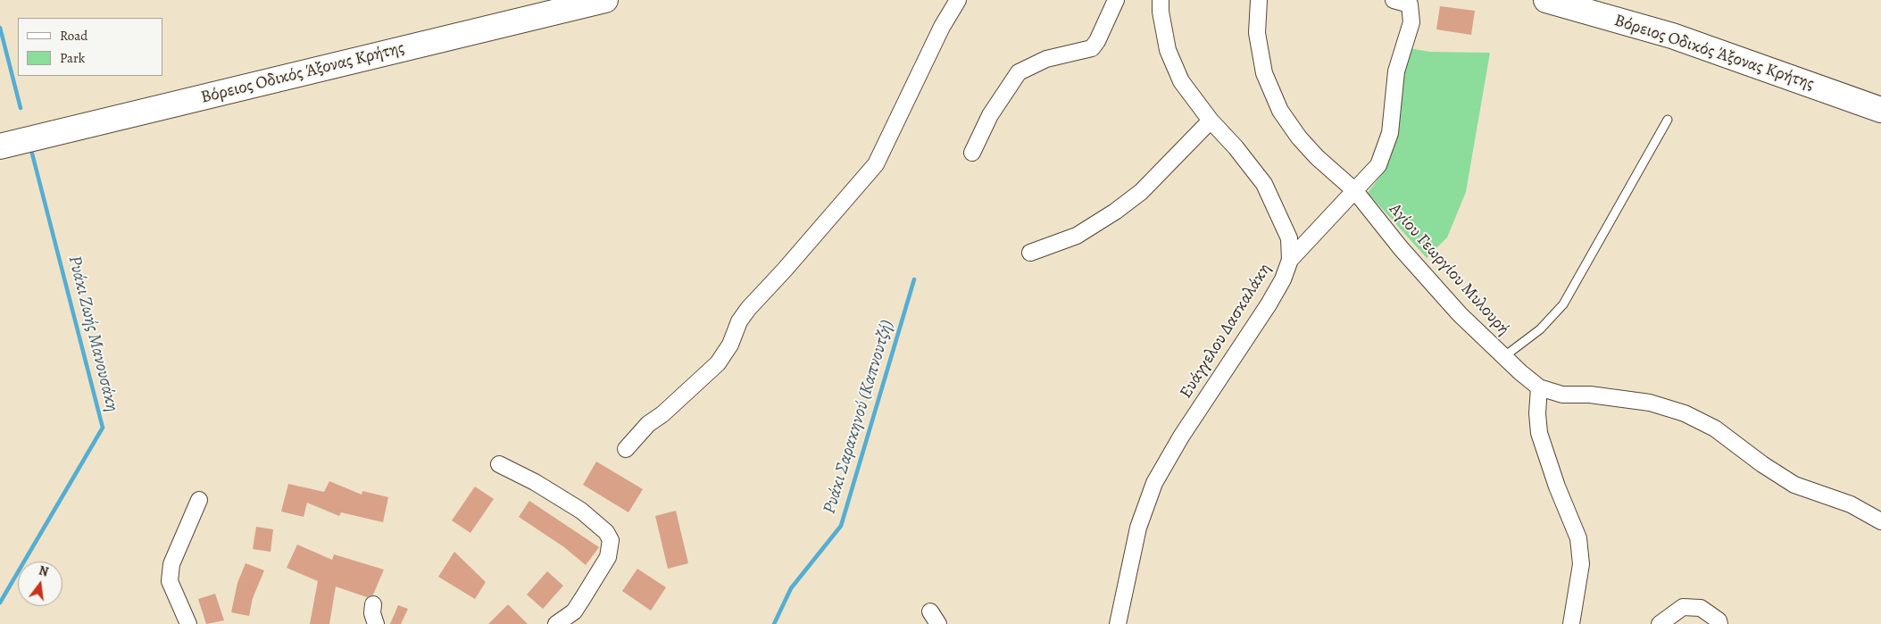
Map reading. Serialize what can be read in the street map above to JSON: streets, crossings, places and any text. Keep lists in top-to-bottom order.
{
  "streets": {
    "highway": ["Βόρειος Οδικός Άξονας Κρήτης"],
    "street": ["Αγίου Γεωργίου Μυλουρή", "Ευάγγελου Δασκαλάκη"]
  },
  "water": ["Ρυάκι Ζωής Μανουσάκη", "Ρυάκι Σαρακηνού (Καπνουτζή)"],
  "legend": ["Road", "Park"],
  "north": "top"
}
